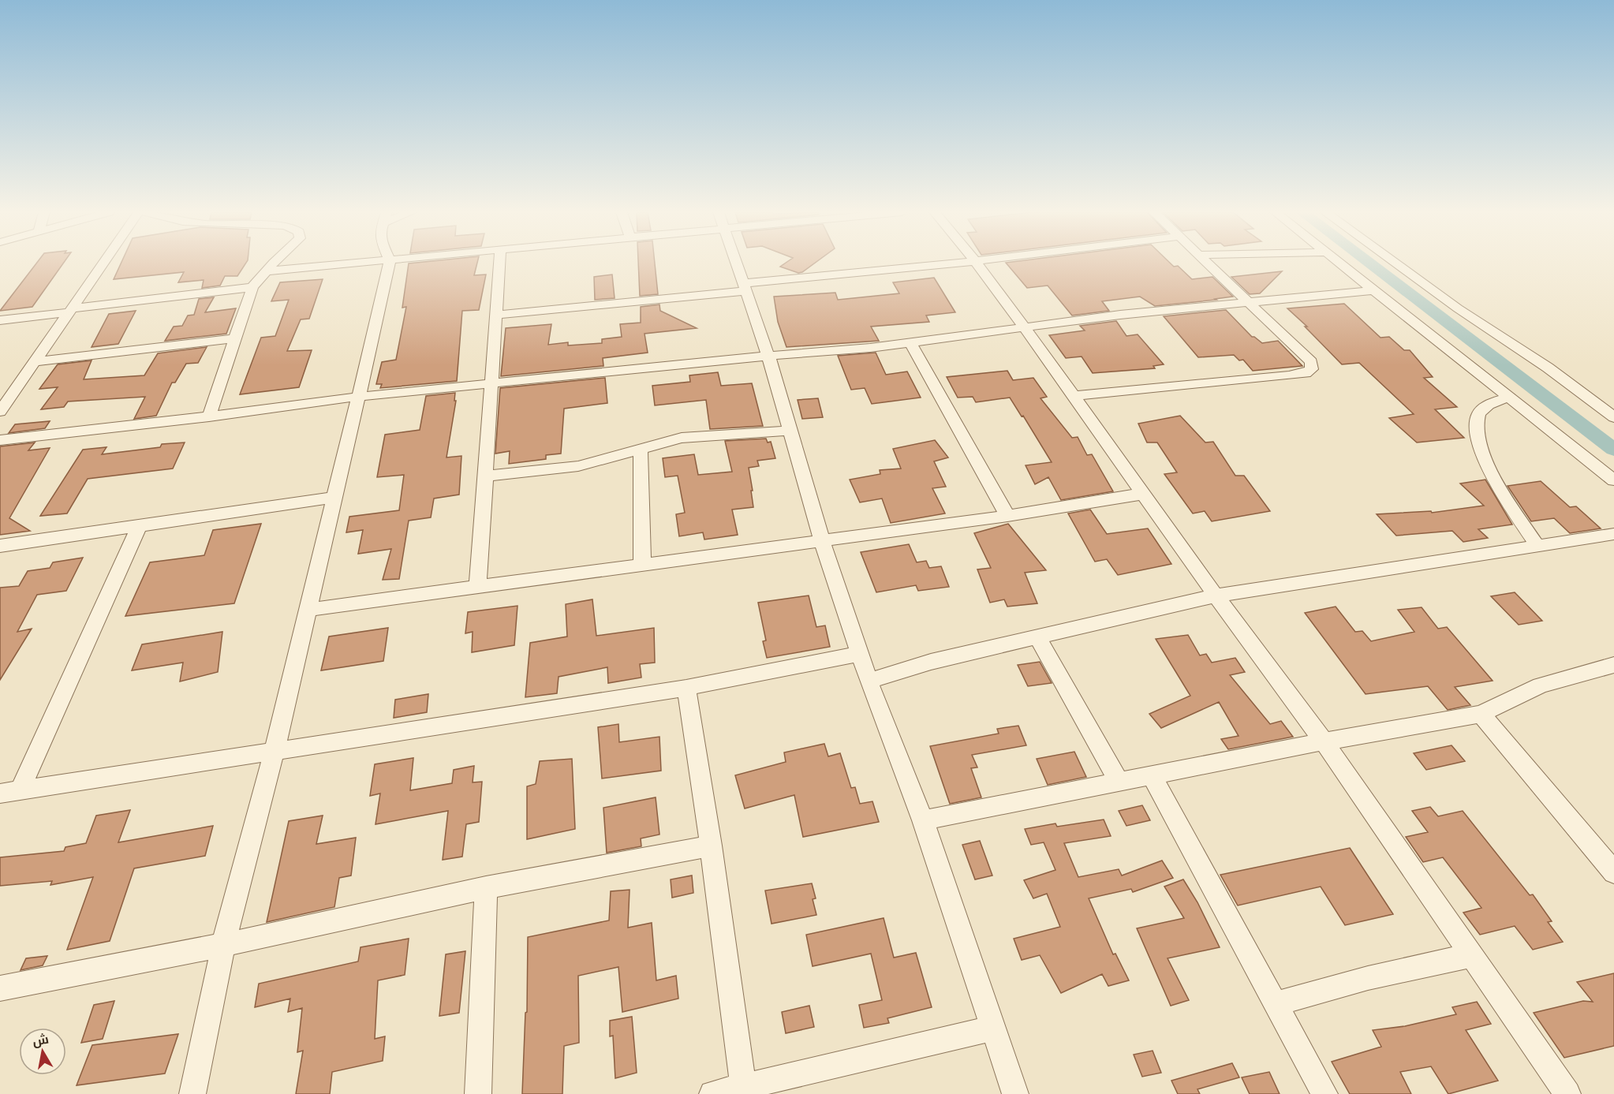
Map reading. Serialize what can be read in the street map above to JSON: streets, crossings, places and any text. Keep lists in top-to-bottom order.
{
  "north": "top"
}
